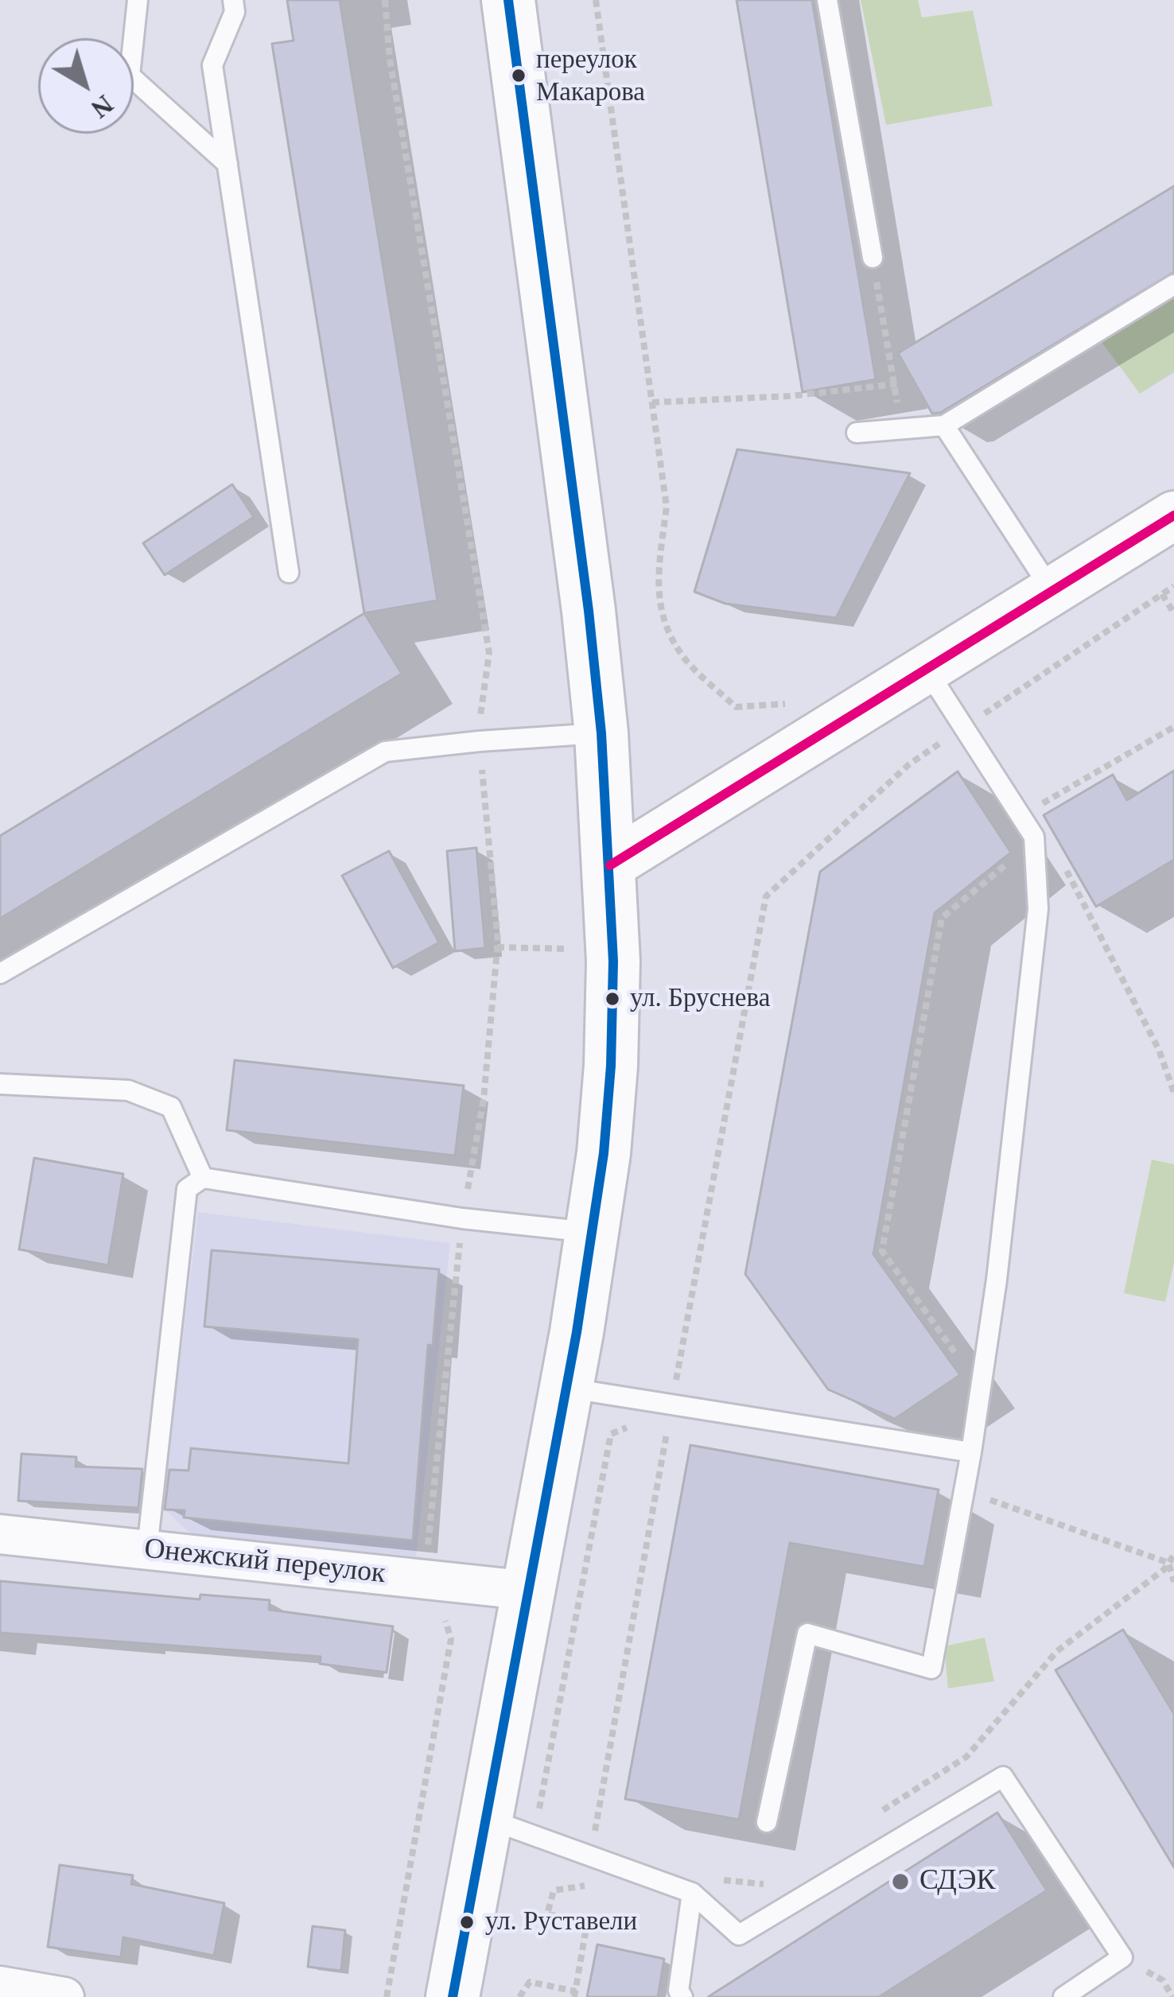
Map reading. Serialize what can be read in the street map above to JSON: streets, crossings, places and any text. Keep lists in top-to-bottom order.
{
  "streets": {
    "street": ["Онежский переулок"]
  },
  "places": [
    "переулок Макарова",
    "ул. Бруснева",
    "СДЭК",
    "ул. Руставели"
  ],
  "north": "bottom right"
}
